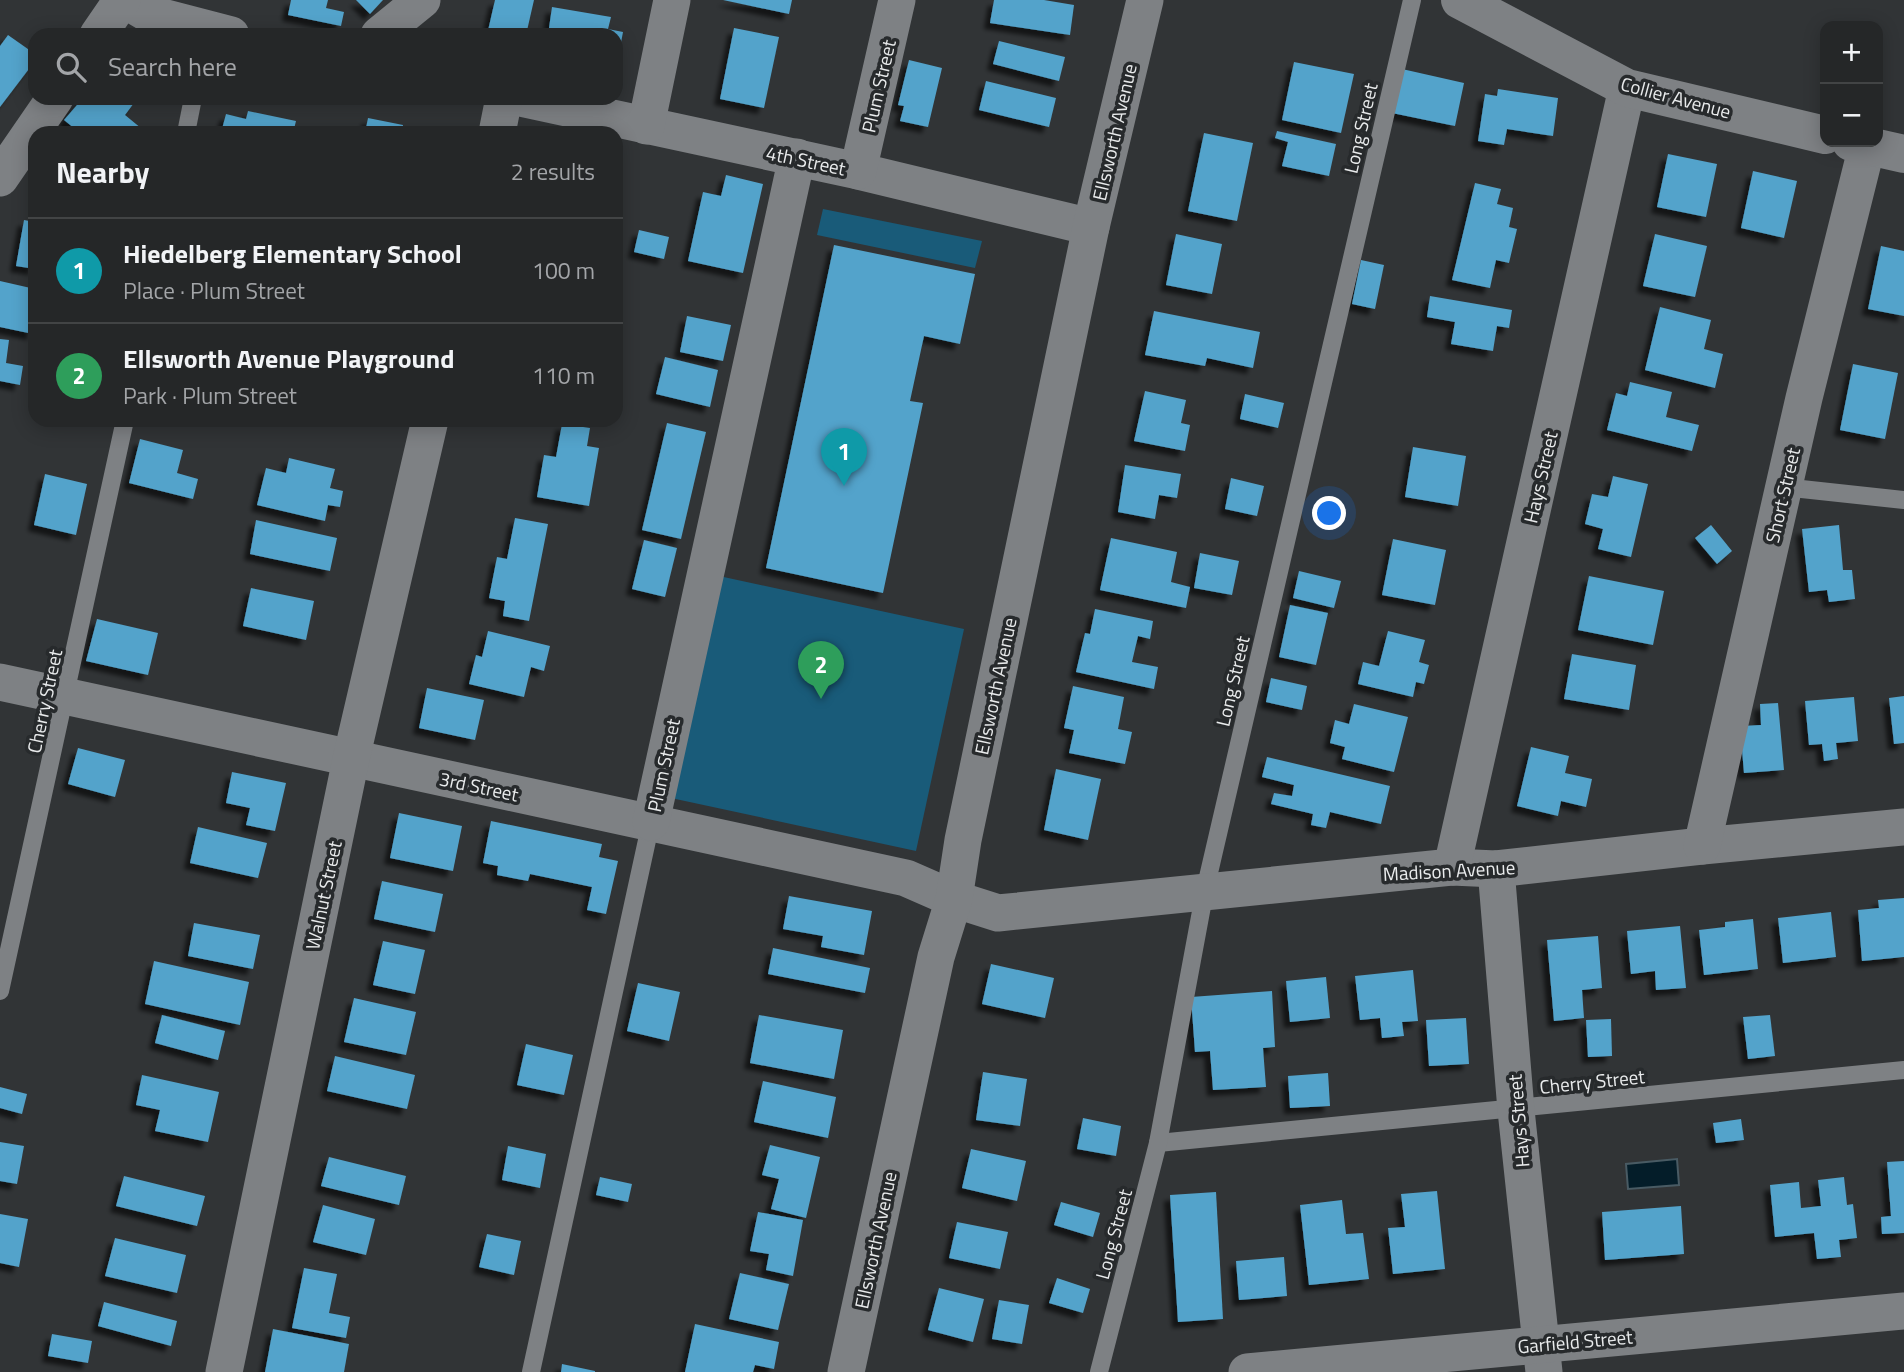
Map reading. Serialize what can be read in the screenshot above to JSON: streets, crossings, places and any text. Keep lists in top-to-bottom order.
{
  "streets": {
    "street": [
      "Plum Street",
      "Collier Avenue",
      "Ellsworth Avenue",
      "4th Street",
      "Hays Street",
      "Short Street",
      "3rd Street",
      "Madison Avenue",
      "Walnut Street",
      "Garfield Street"
    ],
    "lane": ["Long Street", "Cherry Street"]
  },
  "crossings": [
    ["Plum Street", "4th Street"],
    ["Plum Street", "3rd Street"],
    ["Collier Avenue", "Hays Street"],
    ["Long Street", "Cherry Street"],
    ["Long Street", "Madison Avenue"],
    ["Ellsworth Avenue", "4th Street"],
    ["Ellsworth Avenue", "3rd Street"],
    ["Ellsworth Avenue", "Madison Avenue"],
    ["Hays Street", "Cherry Street"],
    ["Hays Street", "Madison Avenue"],
    ["Hays Street", "Garfield Street"],
    ["Short Street", "Madison Avenue"],
    ["Cherry Street", "3rd Street"],
    ["3rd Street", "Madison Avenue"],
    ["3rd Street", "Walnut Street"]
  ],
  "page": {
    "map_buttons": ["+", "−"],
    "search": "Search here",
    "heading": ["Nearby", "2 results"],
    "list": [
      {
        "mark": "1",
        "name": "Hiedelberg Elementary School",
        "note": "Place · Plum Street",
        "value": "100 m"
      },
      {
        "mark": "2",
        "name": "Ellsworth Avenue Playground",
        "note": "Park · Plum Street",
        "value": "110 m"
      }
    ],
    "pins": ["1", "2"]
  }
}
